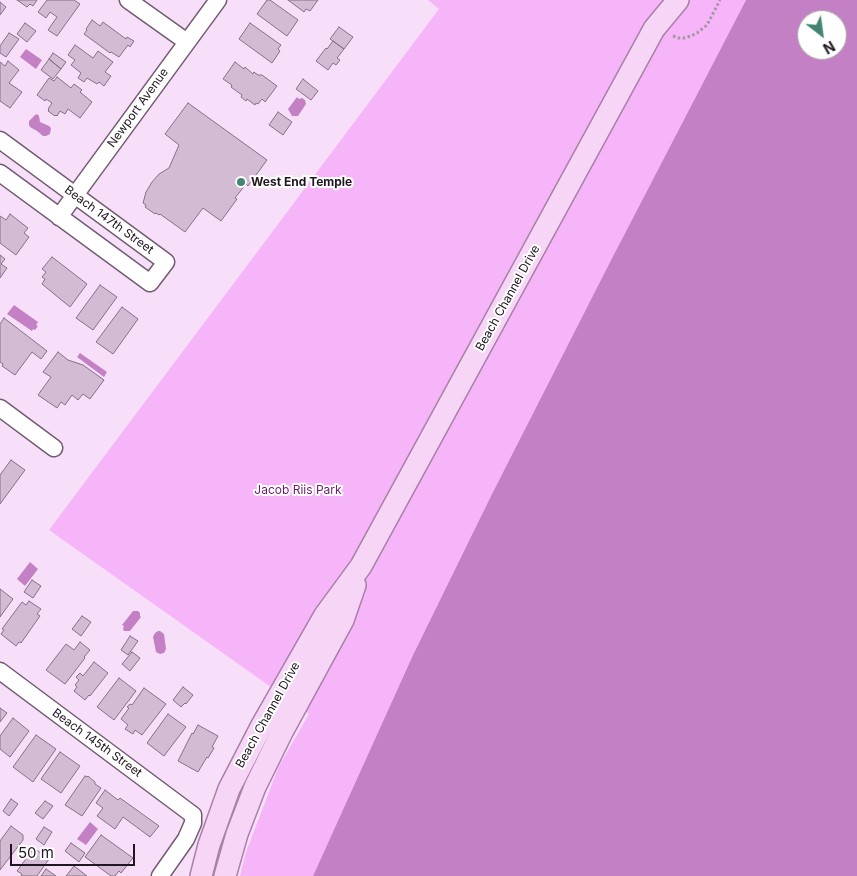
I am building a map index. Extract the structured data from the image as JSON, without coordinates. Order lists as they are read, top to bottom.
{
  "streets": {
    "main road": ["Beach Channel Drive"],
    "street": ["Newport Avenue", "Beach 147th Street", "Beach 145th Street"]
  },
  "crossings": [
    ["Newport Avenue", "Beach 147th Street"]
  ],
  "parks": ["Jacob Riis Park"],
  "places": ["West End Temple"],
  "scale_bar": "50 m",
  "north": "bottom right"
}
